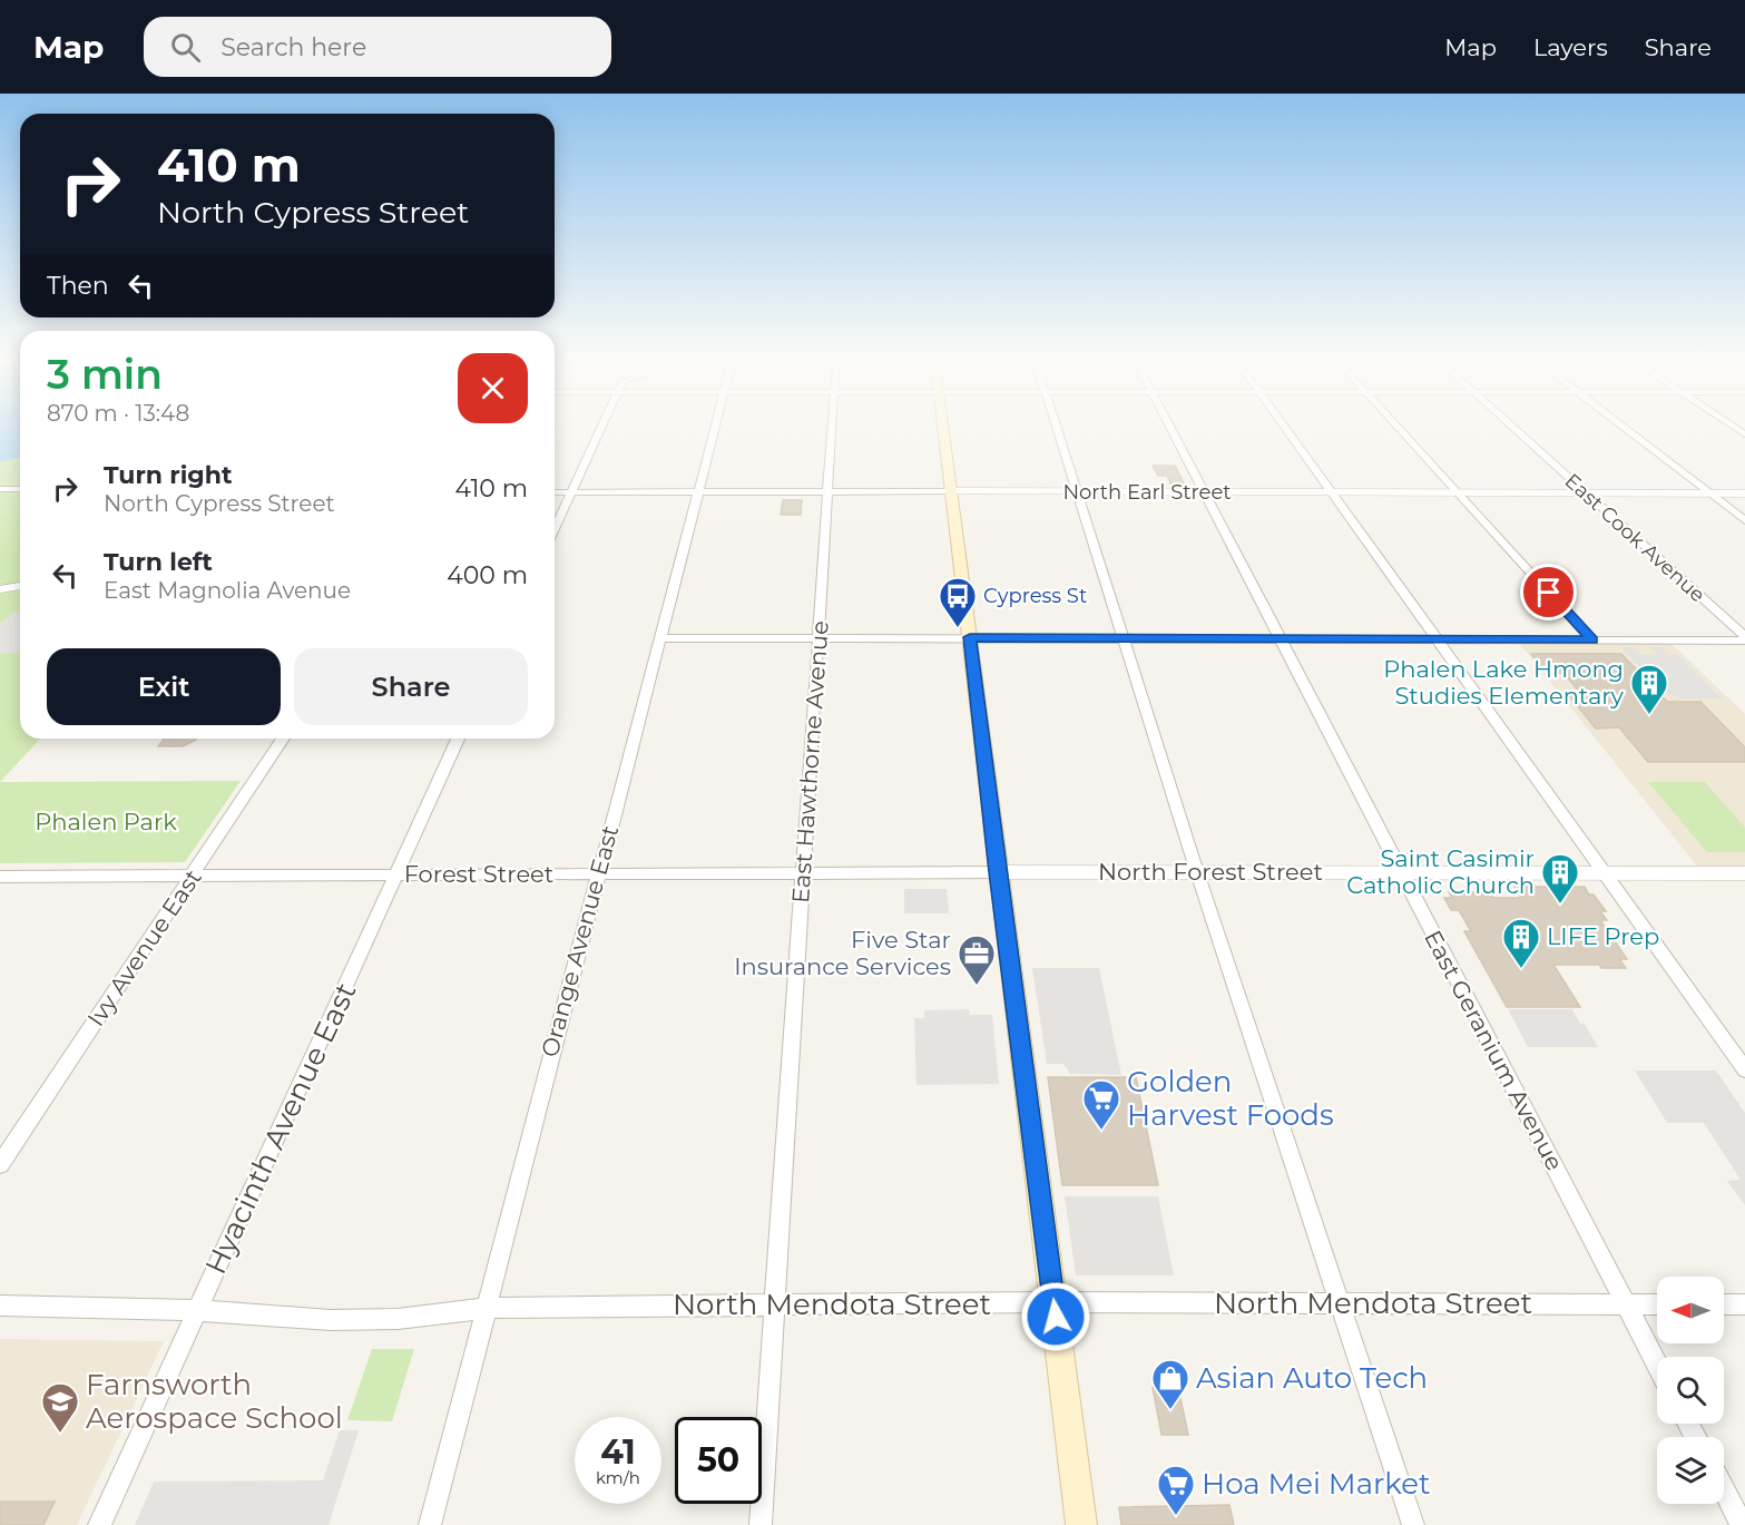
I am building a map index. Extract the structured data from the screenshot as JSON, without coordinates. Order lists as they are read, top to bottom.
{
  "streets": {
    "street": [
      "North Earl Street",
      "East Cook Avenue",
      "East Hawthorne Avenue",
      "North Forest Street",
      "Forest Street",
      "Orange Avenue East",
      "Ivy Avenue East",
      "East Geranium Avenue",
      "Hyacinth Avenue East",
      "North Mendota Street"
    ]
  },
  "crossings": [
    ["North Earl Street", "East Cook Avenue"],
    ["North Earl Street", "East Hawthorne Avenue"],
    ["North Earl Street", "Orange Avenue East"],
    ["North Earl Street", "East Geranium Avenue"],
    ["East Hawthorne Avenue", "Forest Street"],
    ["East Hawthorne Avenue", "North Mendota Street"],
    ["North Forest Street", "Forest Street"],
    ["North Forest Street", "East Geranium Avenue"],
    ["Forest Street", "Orange Avenue East"],
    ["Forest Street", "Ivy Avenue East"],
    ["Forest Street", "Hyacinth Avenue East"],
    ["Orange Avenue East", "North Mendota Street"],
    ["East Geranium Avenue", "North Mendota Street"],
    ["Hyacinth Avenue East", "North Mendota Street"]
  ],
  "parks": ["Phalen Park"],
  "places": {
    "bus stop": ["Cypress St"],
    "building": ["Phalen Lake Hmong Studies Elementary", "Saint Casimir Catholic Church", "LIFE Prep"],
    "office": ["Five Star Insurance Services"],
    "supermarket": ["Golden Harvest Foods", "Hoa Mei Market"],
    "shop": ["Asian Auto Tech"],
    "school or university": ["Farnsworth Aerospace School"]
  },
  "north": "left",
  "page": {
    "header": "Map",
    "search": "Search here",
    "nav": ["Map", "Layers", "Share"],
    "turn": ["410 m", "North Cypress Street"],
    "then": "Then",
    "heading": ["3 min", "870 m · 13:48"],
    "list": [
      {
        "name": "Turn right",
        "note": "North Cypress Street",
        "value": "410 m"
      },
      {
        "name": "Turn left",
        "note": "East Magnolia Avenue",
        "value": "400 m"
      }
    ],
    "buttons": ["Exit", "Share"],
    "speed": "41 km/h",
    "limit": "50"
  }
}
